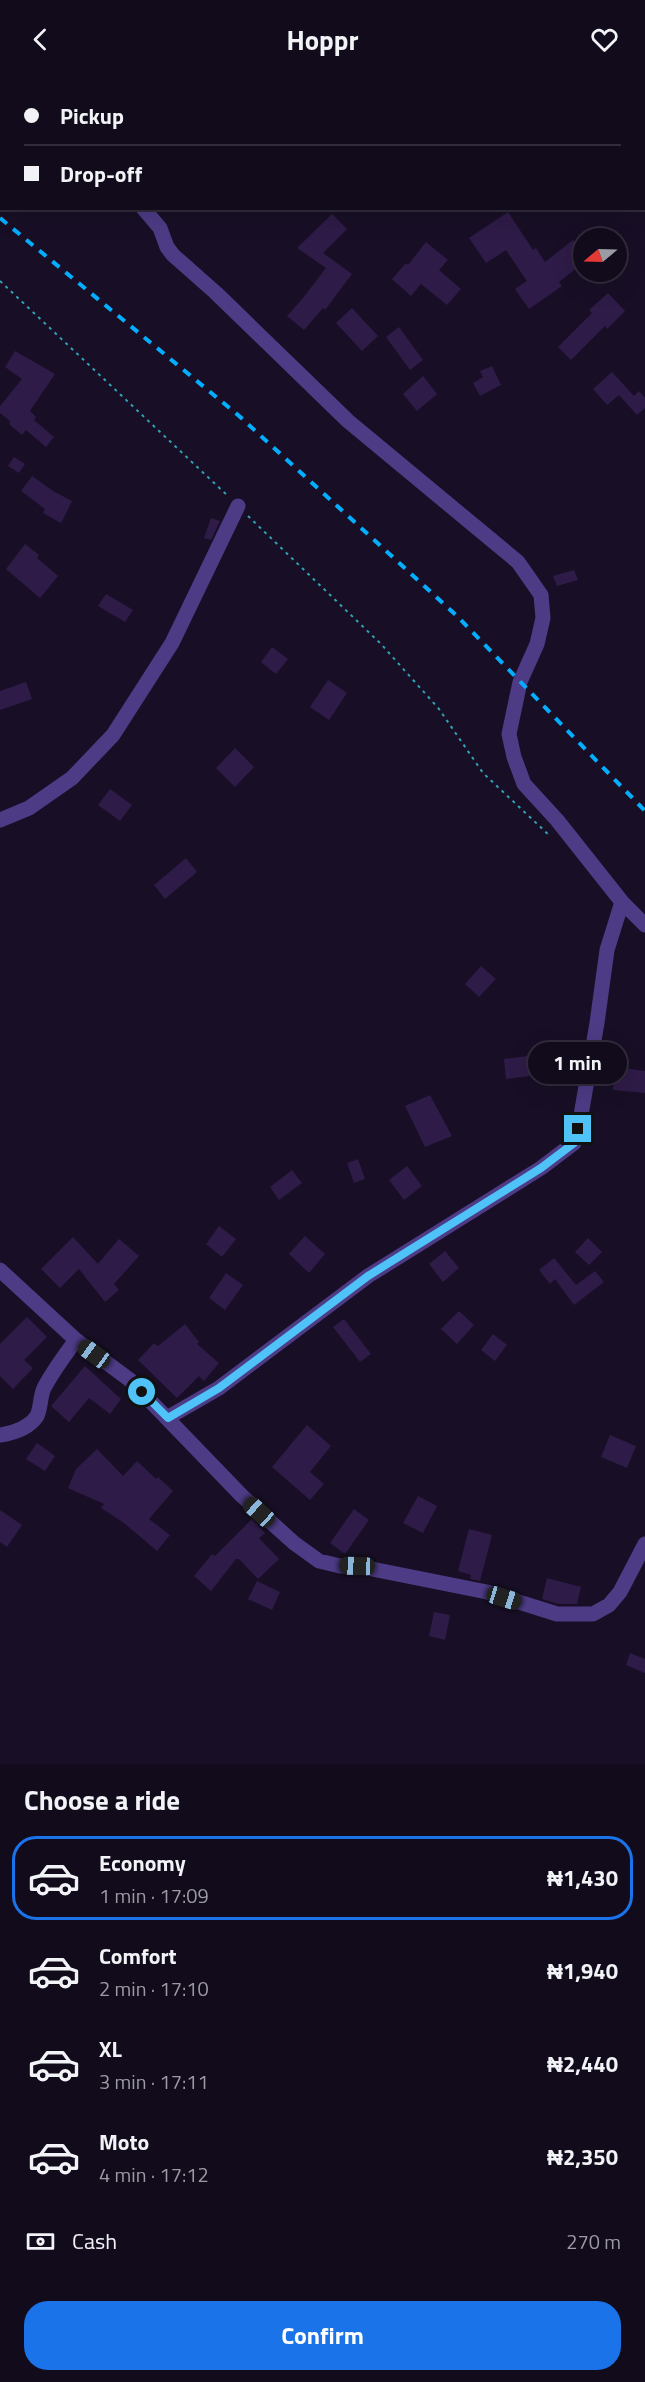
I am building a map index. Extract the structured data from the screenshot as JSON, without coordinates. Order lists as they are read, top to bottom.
{
  "north": "left",
  "page": {
    "header": "Hoppr",
    "banner": ["Pickup", "Drop-off"],
    "bubble": "1 min",
    "heading": "Choose a ride",
    "list": [
      {
        "name": "Economy",
        "note": "1 min · 17:09",
        "value": "₦1,430"
      },
      {
        "name": "Comfort",
        "note": "2 min · 17:10",
        "value": "₦1,940"
      },
      {
        "name": "XL",
        "note": "3 min · 17:11",
        "value": "₦2,440"
      },
      {
        "name": "Moto",
        "note": "4 min · 17:12",
        "value": "₦2,350"
      }
    ],
    "pay": ["Cash", "270 m"],
    "buttons": "Confirm"
  }
}
